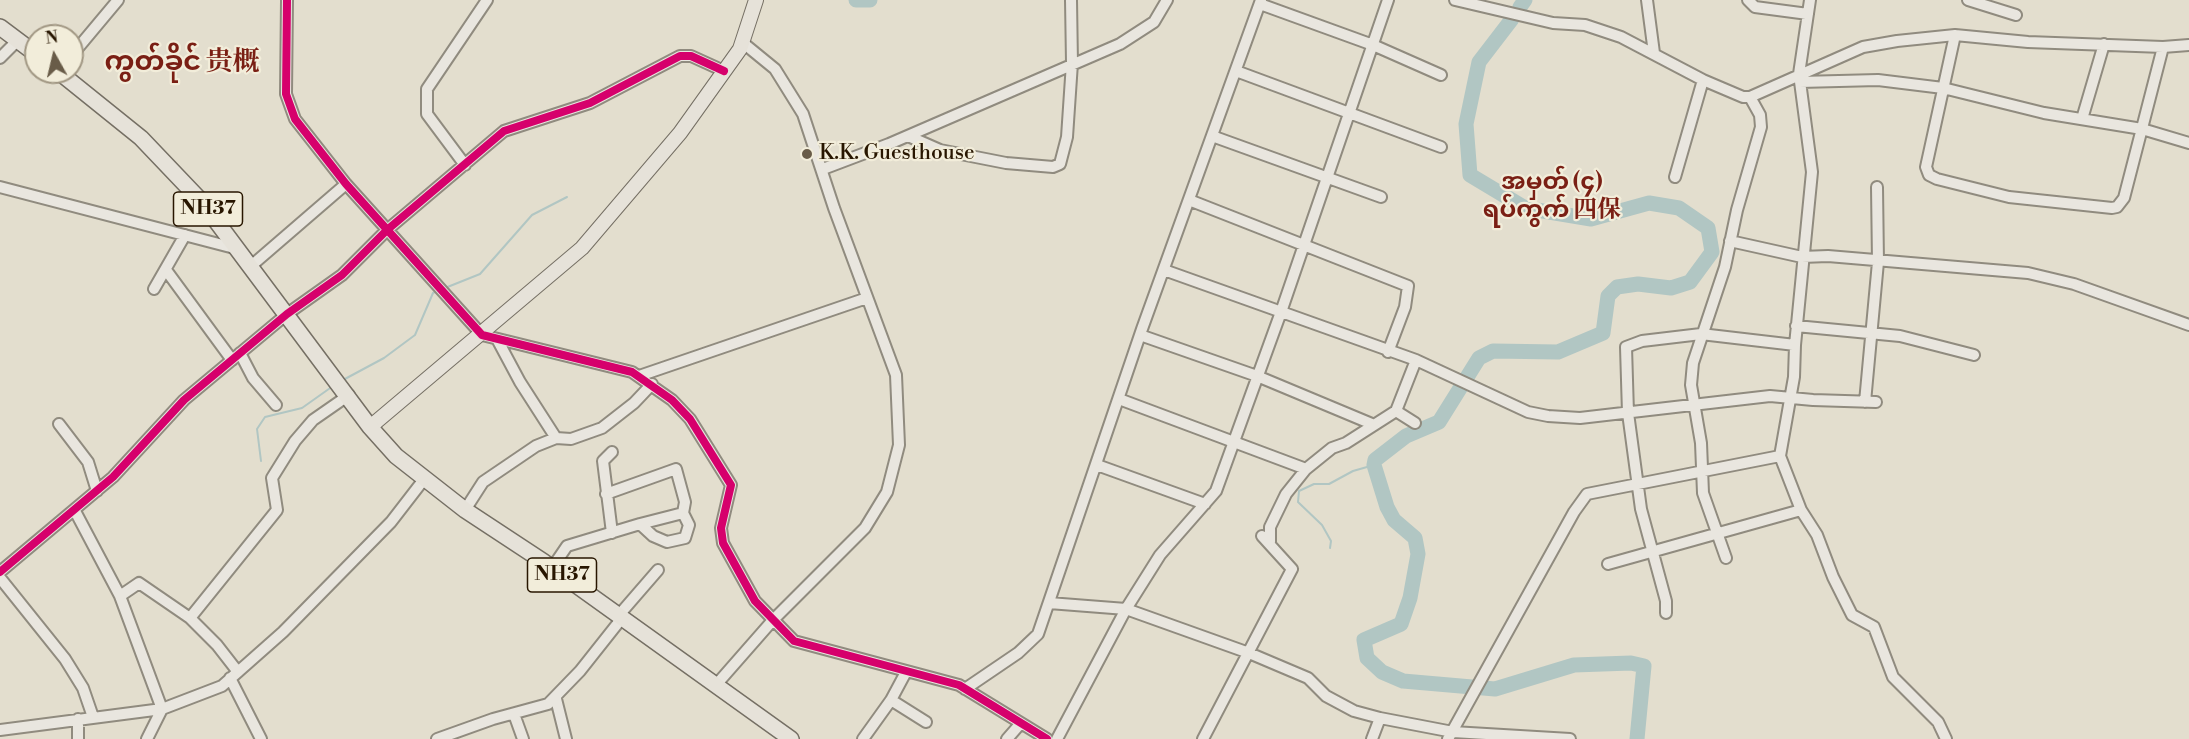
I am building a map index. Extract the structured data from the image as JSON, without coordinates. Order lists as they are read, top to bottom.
{
  "streets": {
    "highway": ["NH37"]
  },
  "districts": ["ကွတ်ခိုင် 贵概", "အမှတ် (၄) ရပ်ကွက် 四保"],
  "places": ["K.K. Guesthouse"],
  "north": "top"
}
